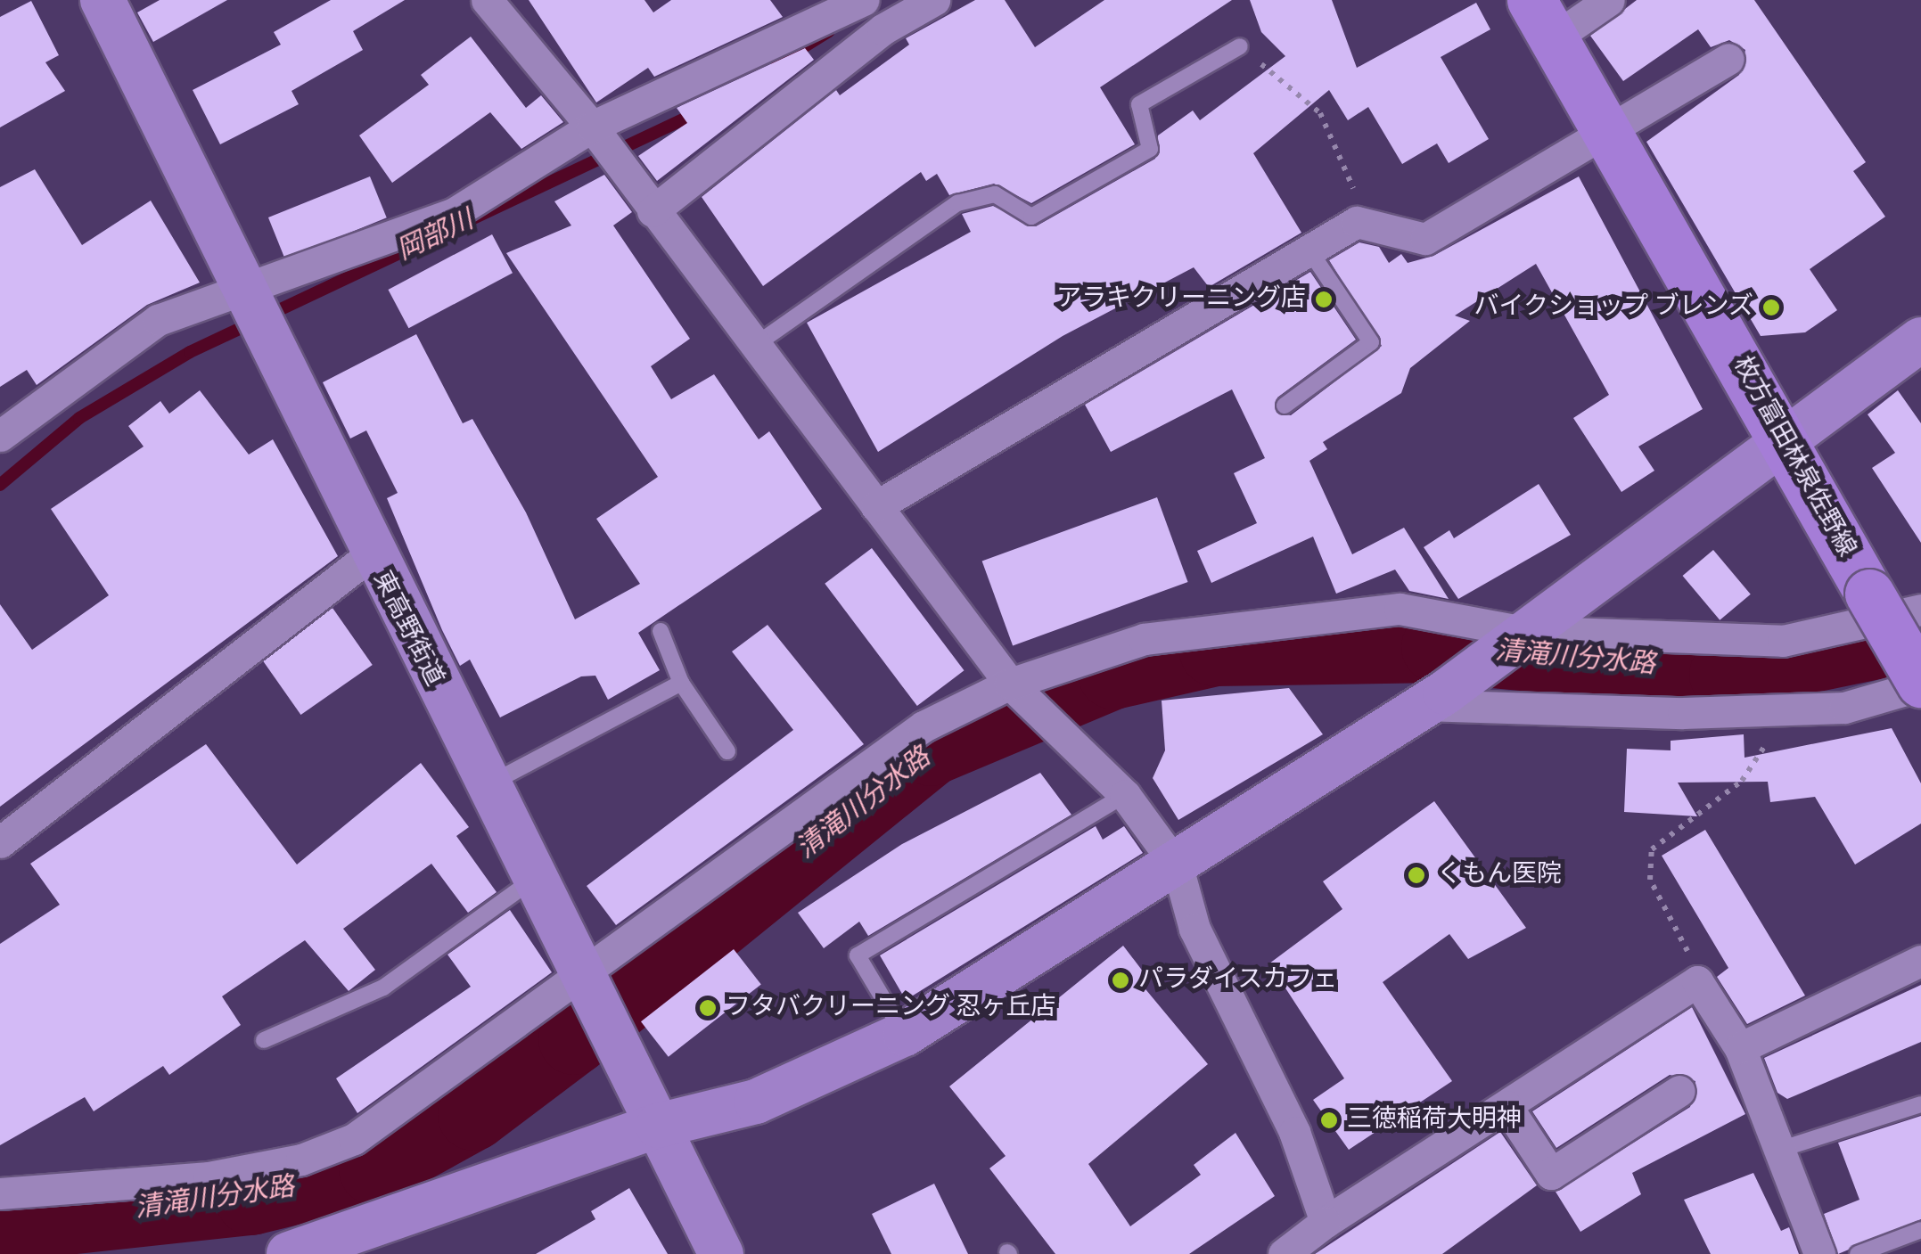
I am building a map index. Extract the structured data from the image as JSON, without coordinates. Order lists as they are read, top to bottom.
{
  "streets": {
    "main road": ["枚方富田林泉佐野線"],
    "street": ["東高野街道"]
  },
  "water": ["岡部川", "清滝川分水路"],
  "places": [
    "アラキクリーニング店",
    "バイクショップ ブレンズ",
    "くもん医院",
    "パラダイスカフェ",
    "フタバクリーニング 忍ヶ丘店",
    "三徳稲荷大明神"
  ]
}
